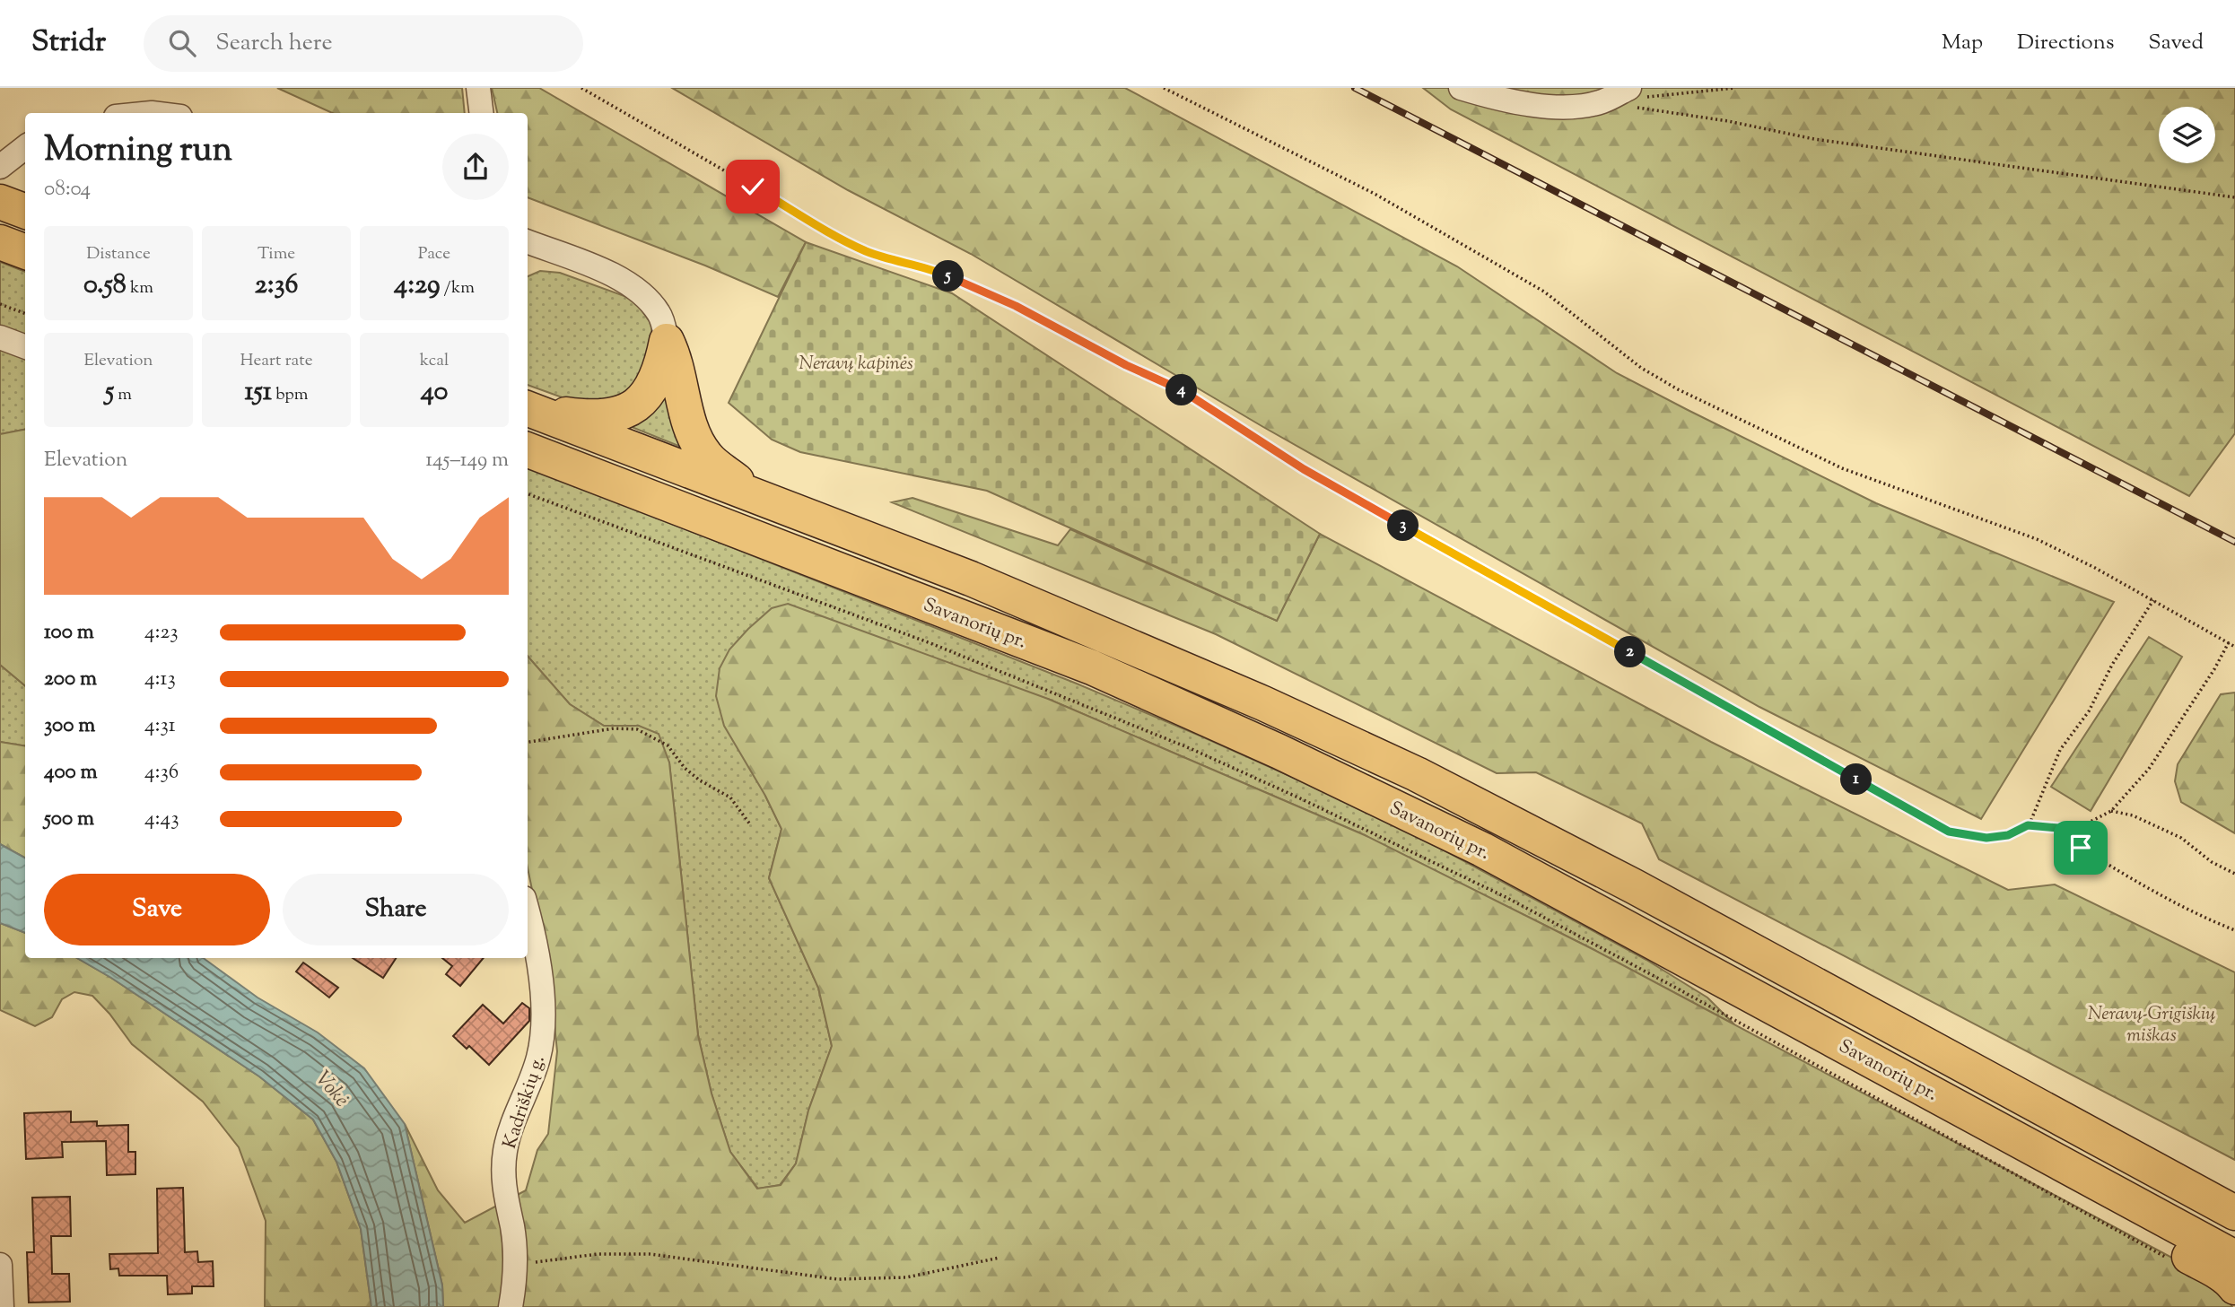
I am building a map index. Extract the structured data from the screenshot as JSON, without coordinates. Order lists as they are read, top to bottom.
{
  "streets": {
    "highway": ["Savanorių pr."],
    "street": ["Kadriškių g."]
  },
  "water": ["Vokė"],
  "parks": ["Neravų kapinės", "Neravų-Grigiškių miškas"],
  "page": {
    "header": "Stridr",
    "search": "Search here",
    "nav": ["Map", "Directions", "Saved"],
    "heading": ["Morning run", "08:04"],
    "stats": [
      ["Distance", "0.58 km"],
      ["Time", "2:36"],
      ["Pace", "4:29 /km"],
      ["Elevation", "5 m"],
      ["Heart rate", "151 bpm"],
      ["kcal", "40"]
    ],
    "pins": [
      "5",
      "4",
      "3",
      "2",
      "1"
    ],
    "chart": ["Elevation", "145–149 m"],
    "list": [
      {
        "name": "100 m",
        "note": "4:23"
      },
      {
        "name": "200 m",
        "note": "4:13"
      },
      {
        "name": "300 m",
        "note": "4:31"
      },
      {
        "name": "400 m",
        "note": "4:36"
      },
      {
        "name": "500 m",
        "note": "4:43"
      }
    ],
    "buttons": ["Save", "Share"]
  }
}
